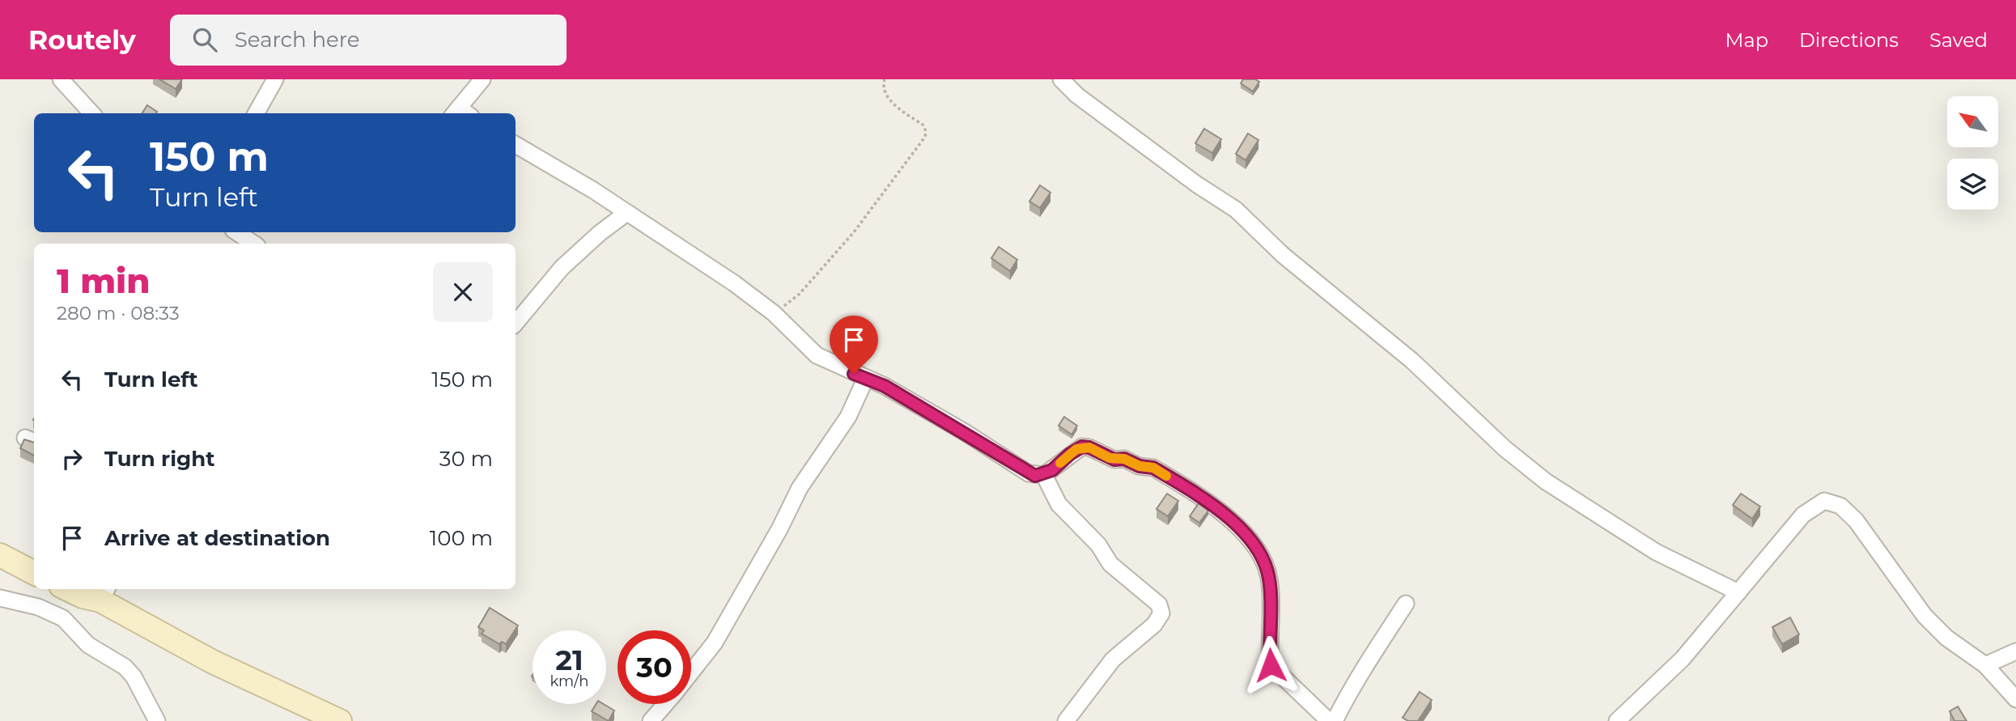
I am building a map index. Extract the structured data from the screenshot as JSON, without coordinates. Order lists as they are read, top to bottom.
{
  "north": "top left",
  "page": {
    "header": "Routely",
    "search": "Search here",
    "nav": ["Map", "Directions", "Saved"],
    "turn": ["150 m", "Turn left"],
    "heading": ["1 min", "280 m · 08:33"],
    "list": [
      {
        "name": "Turn left",
        "value": "150 m"
      },
      {
        "name": "Turn right",
        "value": "30 m"
      },
      {
        "name": "Arrive at destination",
        "value": "100 m"
      }
    ],
    "speed": "21 km/h",
    "limit": "30"
  }
}
